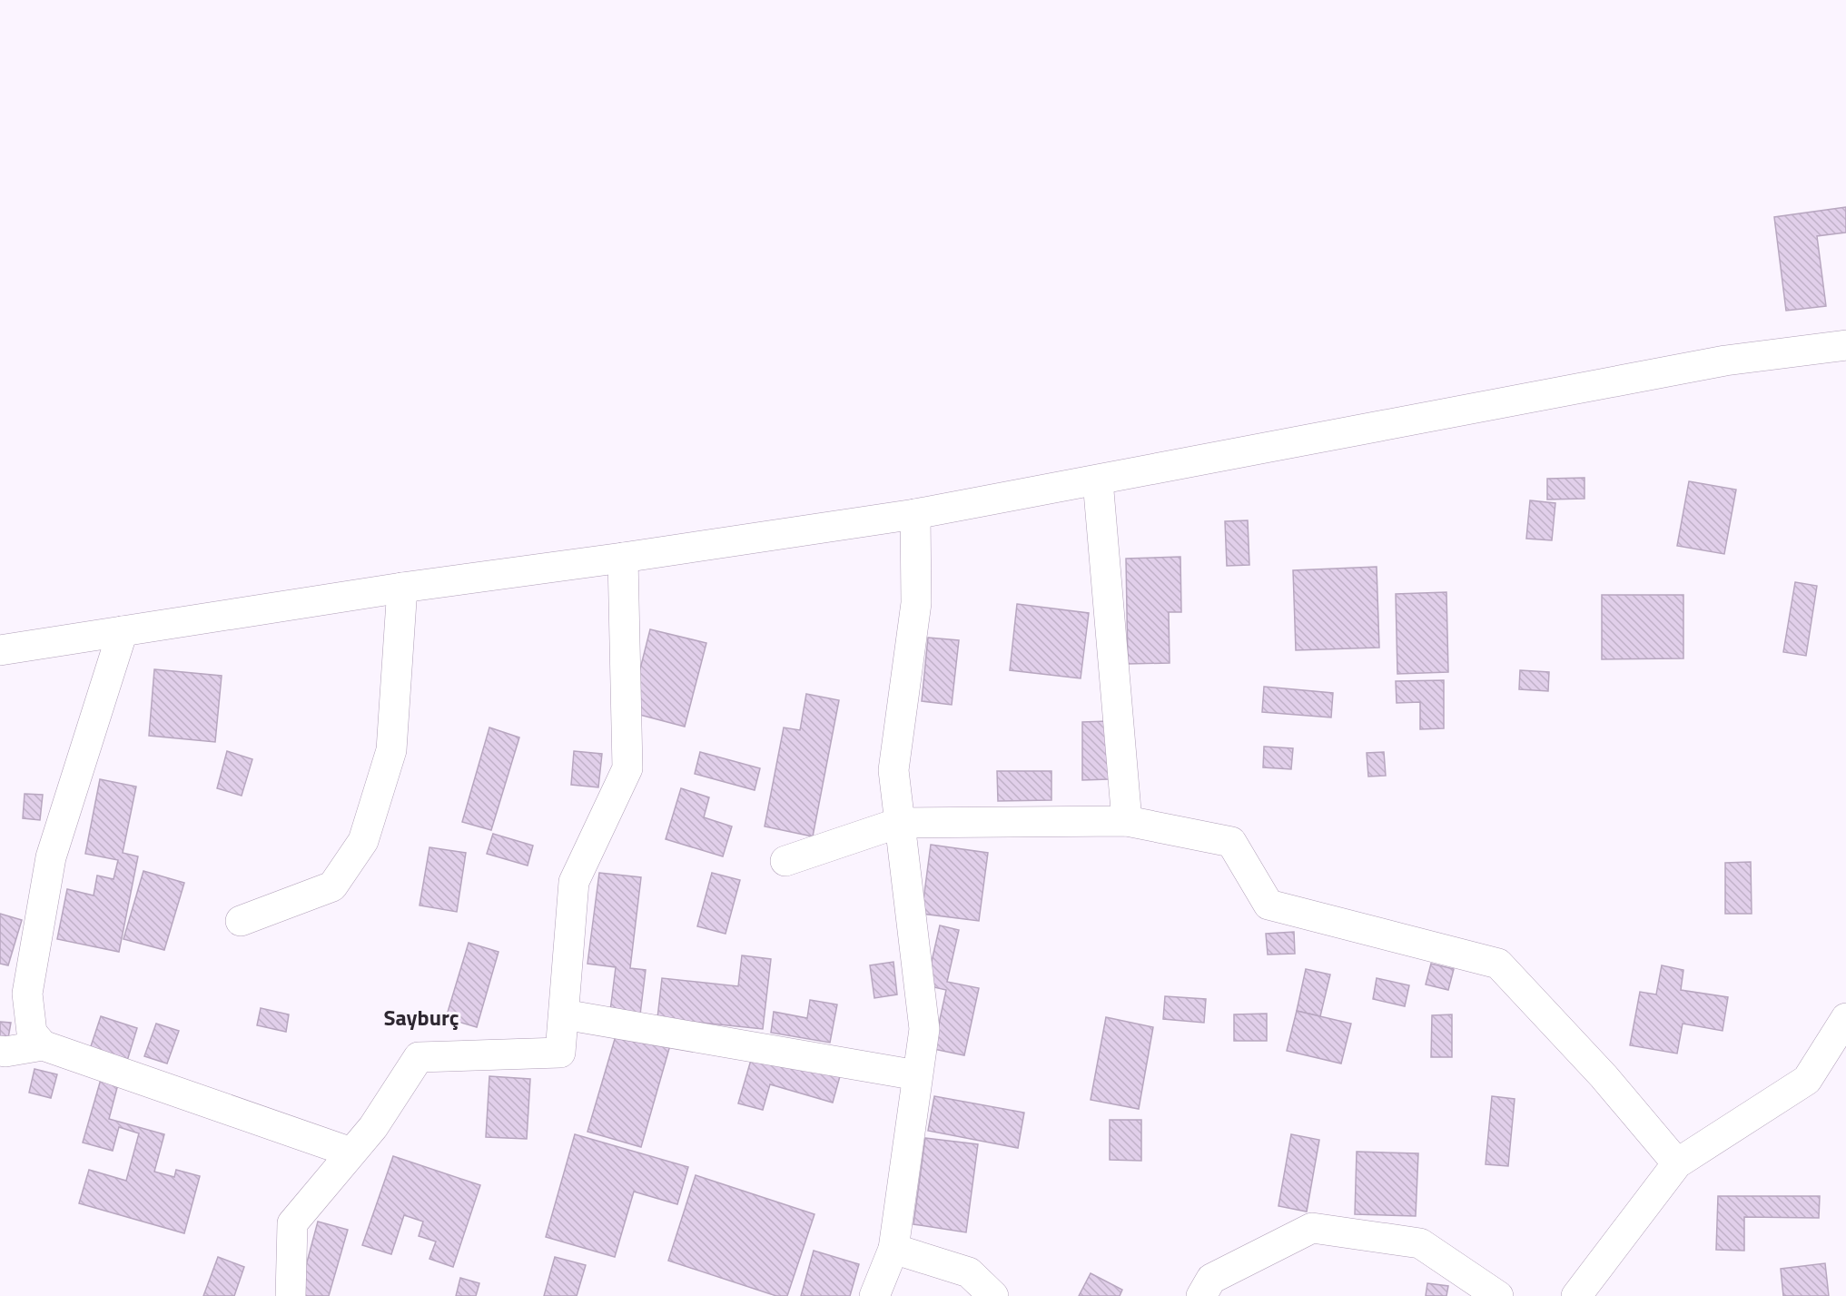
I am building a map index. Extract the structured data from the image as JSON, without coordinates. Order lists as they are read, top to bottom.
{
  "districts": ["Sayburç"]
}
